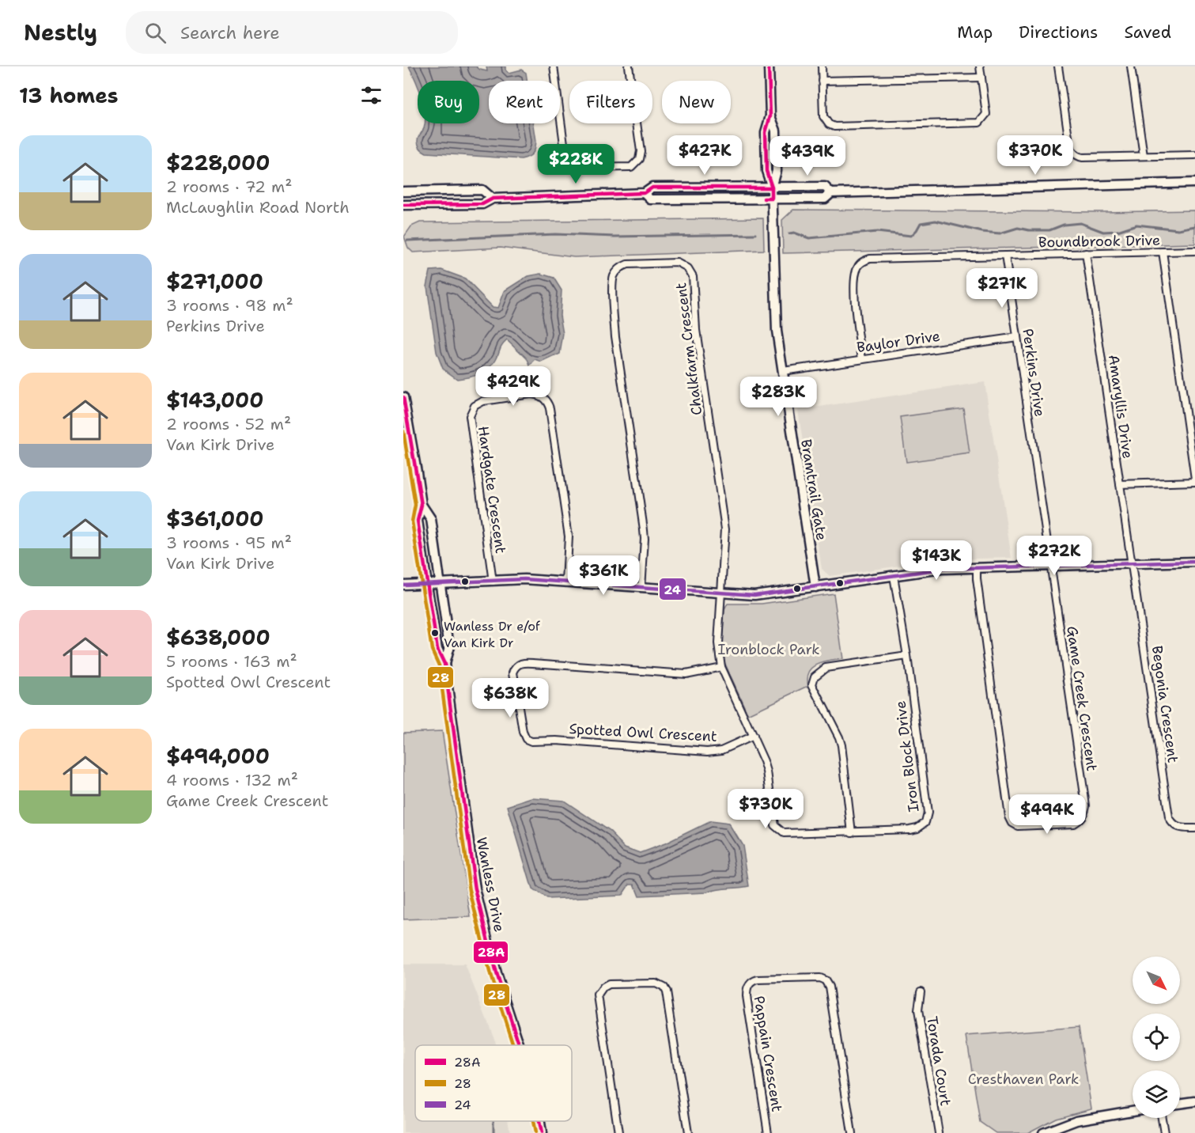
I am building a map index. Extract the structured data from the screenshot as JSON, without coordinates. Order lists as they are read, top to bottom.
{
  "streets": {
    "main road": ["Bramtrail Gate", "Wanless Drive"],
    "street": [
      "Boundbrook Drive",
      "Baylor Drive",
      "Chalkfarm Crescent",
      "Perkins Drive",
      "Amaryllis Drive",
      "Hardgate Crescent",
      "Game Creek Crescent",
      "Begonia Crescent",
      "Spotted Owl Crescent",
      "Iron Block Drive",
      "Pappain Crescent",
      "Torada Court"
    ]
  },
  "crossings": [
    ["Boundbrook Drive", "Perkins Drive"],
    ["Boundbrook Drive", "Amaryllis Drive"],
    ["Baylor Drive", "Perkins Drive"],
    ["Baylor Drive", "Bramtrail Gate"],
    ["Chalkfarm Crescent", "Iron Block Drive"],
    ["Perkins Drive", "Game Creek Crescent"],
    ["Amaryllis Drive", "Begonia Crescent"],
    ["Spotted Owl Crescent", "Iron Block Drive"]
  ],
  "parks": ["Ironblock Park", "Cresthaven Park"],
  "places": ["Wanless Dr e/of Van Kirk Dr"],
  "lines": ["transit line 28A", "transit line 28", "transit line 24"],
  "legend": ["28A", "28", "24"],
  "north": "bottom right",
  "page": {
    "header": "Nestly",
    "search": "Search here",
    "nav": ["Map", "Directions", "Saved"],
    "heading": "13 homes",
    "chip": [
      "Buy",
      "Rent",
      "Filters",
      "New"
    ],
    "list": [
      {
        "name": "$228,000",
        "note": "2 rooms · 72 m² · McLaughlin Road North"
      },
      {
        "name": "$271,000",
        "note": "3 rooms · 98 m² · Perkins Drive"
      },
      {
        "name": "$143,000",
        "note": "2 rooms · 52 m² · Van Kirk Drive"
      },
      {
        "name": "$361,000",
        "note": "3 rooms · 95 m² · Van Kirk Drive"
      },
      {
        "name": "$638,000",
        "note": "5 rooms · 163 m² · Spotted Owl Crescent"
      },
      {
        "name": "$494,000",
        "note": "4 rooms · 132 m² · Game Creek Crescent"
      }
    ],
    "price": [
      "$427K",
      "$370K",
      "$439K",
      "$228K",
      "$271K",
      "$429K",
      "$283K",
      "$272K",
      "$143K",
      "$361K",
      "$638K",
      "$730K",
      "$494K"
    ]
  }
}
